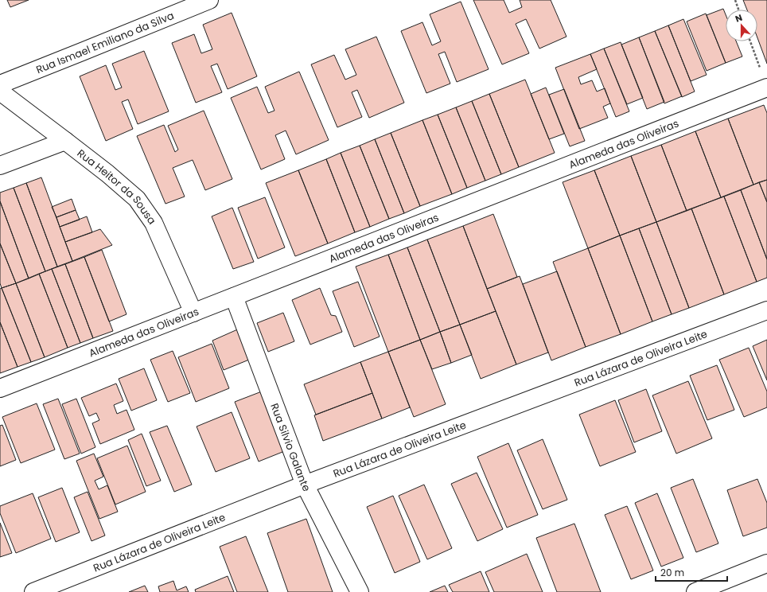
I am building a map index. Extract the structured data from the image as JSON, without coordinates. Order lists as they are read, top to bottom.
{
  "streets": {
    "street": [
      "Rua Ismael Emiliano da Silva",
      "Alameda das Oliveiras",
      "Rua Heitor da Sousa",
      "Rua Lázara de Oliveira Leite",
      "Rua Silvio Galante"
    ]
  },
  "crossings": [
    ["Alameda das Oliveiras", "Rua Heitor da Sousa"],
    ["Alameda das Oliveiras", "Rua Silvio Galante"],
    ["Rua Lázara de Oliveira Leite", "Rua Silvio Galante"]
  ],
  "scale_bar": "20 m",
  "north": "top"
}
